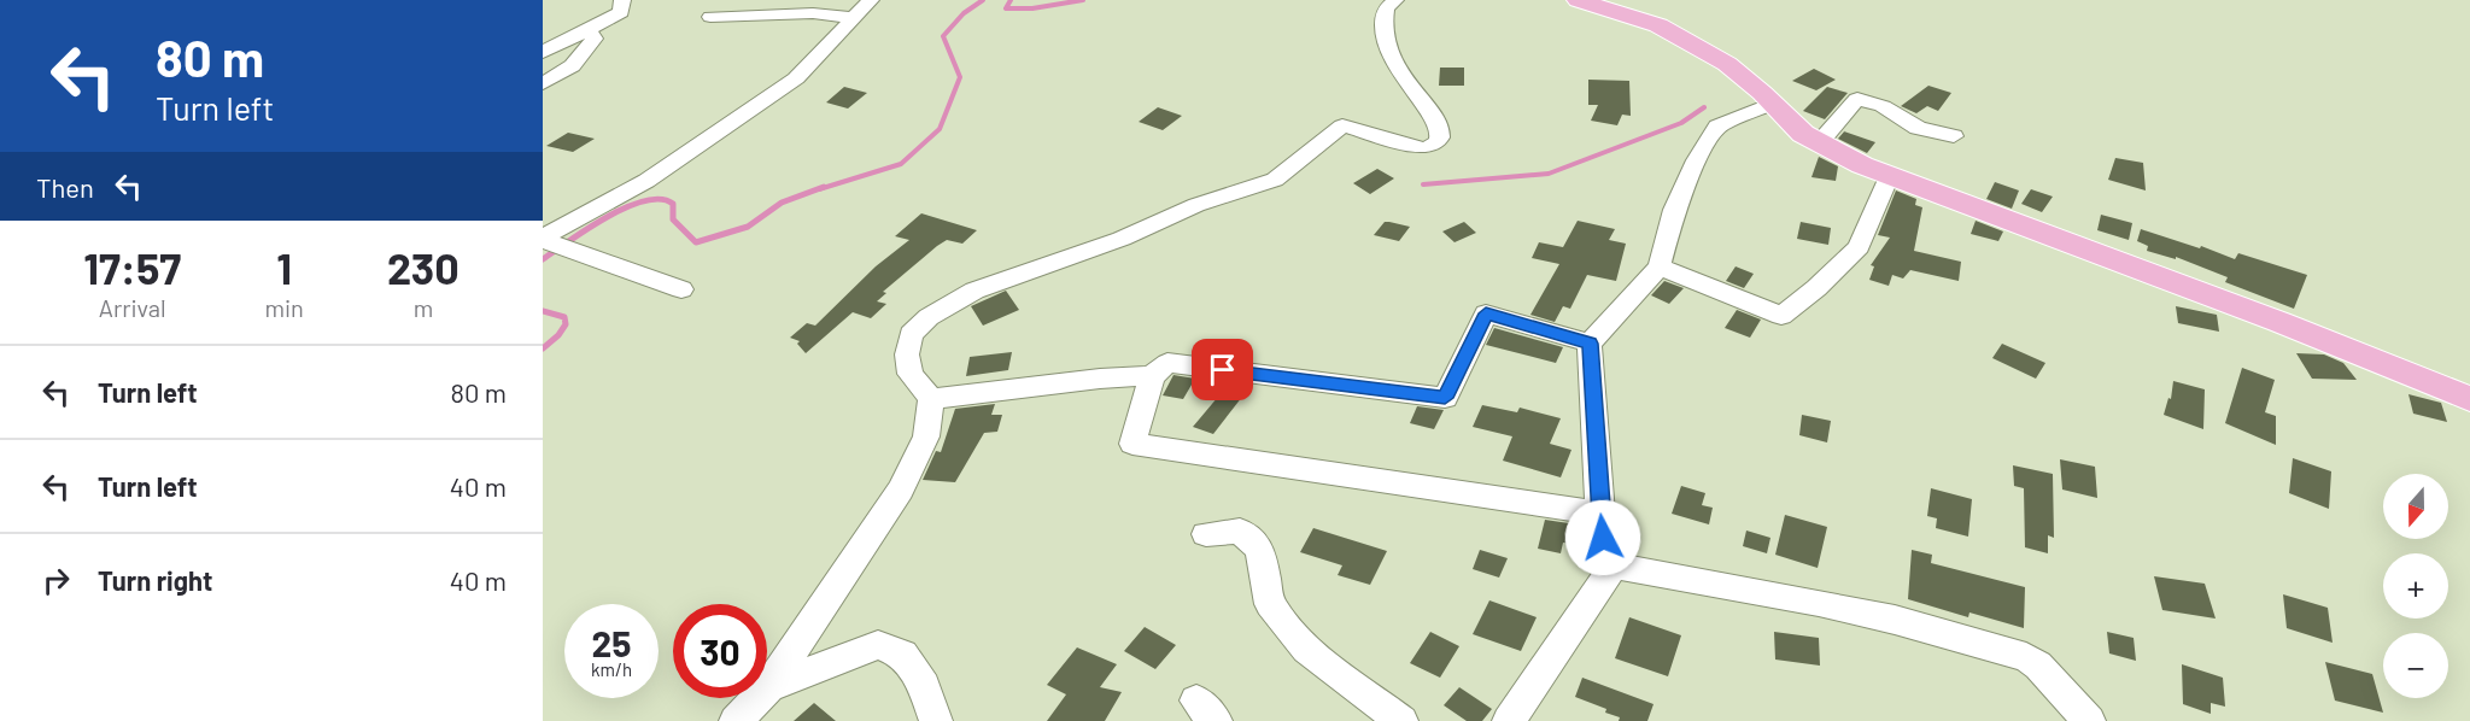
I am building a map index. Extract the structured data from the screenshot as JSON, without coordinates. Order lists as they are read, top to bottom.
{
  "north": "bottom",
  "page": {
    "turn": ["80 m", "Turn left"],
    "then": "Then",
    "eta": [
      "17:57",
      "Arrival",
      "1",
      "min",
      "230",
      "m"
    ],
    "list": [
      {
        "name": "Turn left",
        "value": "80 m"
      },
      {
        "name": "Turn left",
        "value": "40 m"
      },
      {
        "name": "Turn right",
        "value": "40 m"
      }
    ],
    "map_buttons": ["+", "−"],
    "speed": "25 km/h",
    "limit": "30"
  }
}
